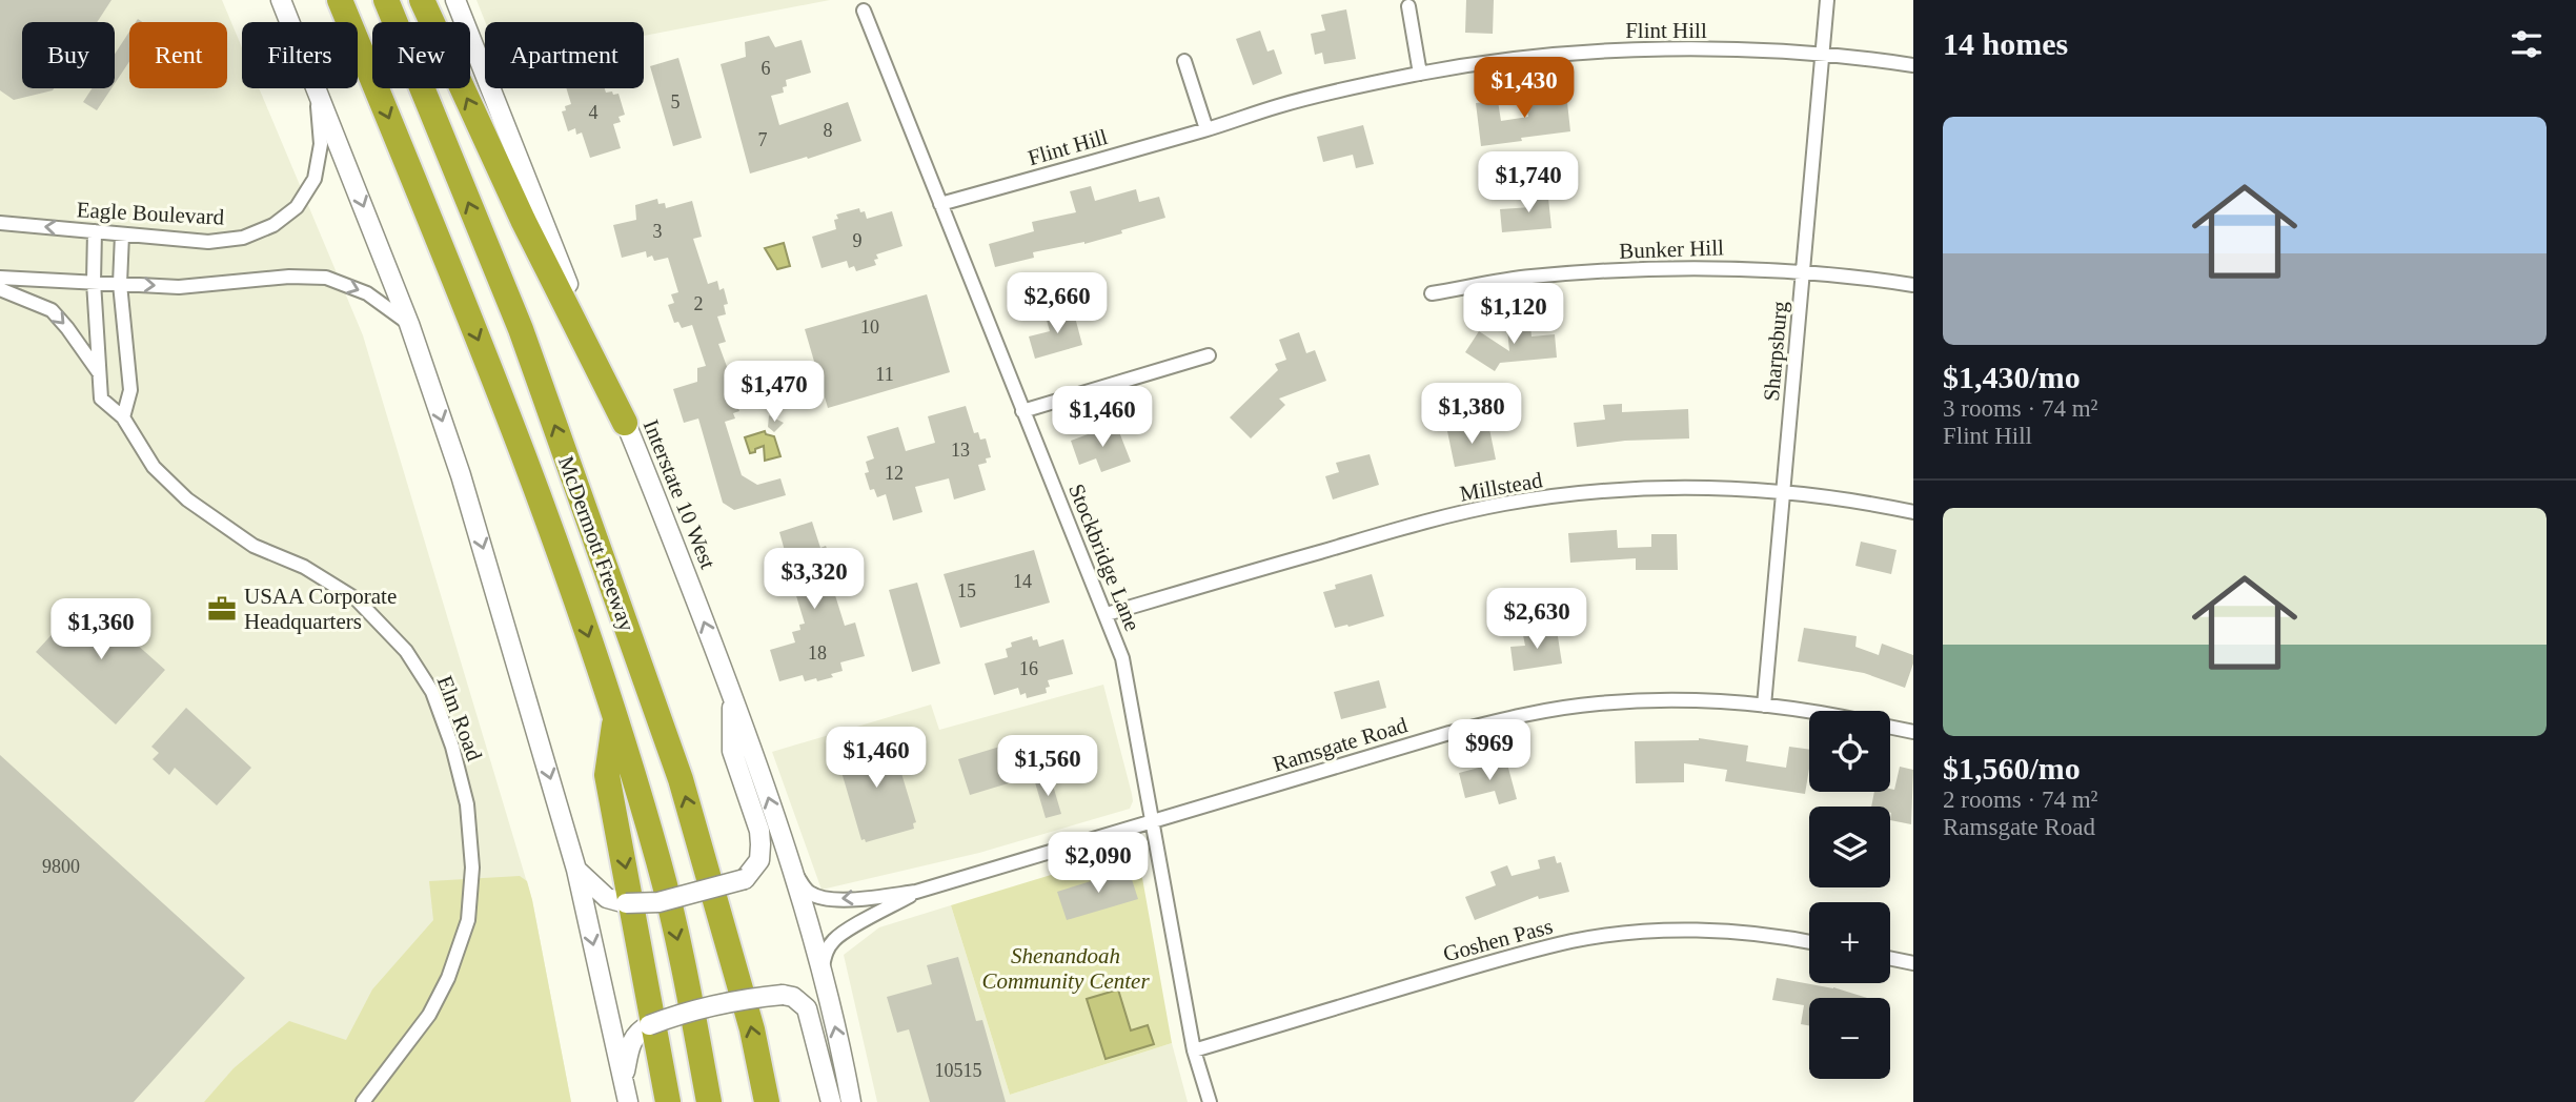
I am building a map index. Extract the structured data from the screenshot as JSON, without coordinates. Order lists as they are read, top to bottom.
{
  "streets": {
    "highway": ["McDermott Freeway"],
    "main road": ["Interstate 10 West"],
    "street": [
      "Flint Hill",
      "Eagle Boulevard",
      "Bunker Hill",
      "Sharpsburg",
      "Millstead",
      "Stockbridge Lane",
      "Elm Road",
      "Ramsgate Road",
      "Goshen Pass"
    ]
  },
  "crossings": [
    ["Flint Hill", "Sharpsburg"],
    ["Flint Hill", "Stockbridge Lane"],
    ["Bunker Hill", "Sharpsburg"],
    ["Sharpsburg", "Millstead"],
    ["Sharpsburg", "Ramsgate Road"],
    ["Millstead", "Stockbridge Lane"],
    ["Interstate 10 West", "Ramsgate Road"],
    ["Stockbridge Lane", "Ramsgate Road"],
    ["Stockbridge Lane", "Goshen Pass"]
  ],
  "one_way": ["Interstate 10 West"],
  "parks": ["Shenandoah Community Center"],
  "places": {
    "office": ["USAA Corporate Headquarters"]
  },
  "house_numbers": [
    "6",
    "5",
    "4",
    "8",
    "7",
    "3",
    "9",
    "2",
    "10",
    "11",
    "13",
    "12",
    "14",
    "15",
    "18",
    "16",
    "9800",
    "10515"
  ],
  "page": {
    "heading": "14 homes",
    "chip": [
      "Buy",
      "Rent",
      "Filters",
      "New",
      "Apartment"
    ],
    "price": [
      "$1,430",
      "$1,740",
      "$2,660",
      "$1,120",
      "$1,470",
      "$1,380",
      "$1,460",
      "$3,320",
      "$2,630",
      "$1,360",
      "$969",
      "$1,460",
      "$1,560",
      "$2,090"
    ],
    "list": [
      {
        "name": "$1,430/mo",
        "note": "3 rooms · 74 m² · Flint Hill"
      },
      {
        "name": "$1,560/mo",
        "note": "2 rooms · 74 m² · Ramsgate Road"
      }
    ],
    "map_buttons": ["+", "−"]
  }
}
